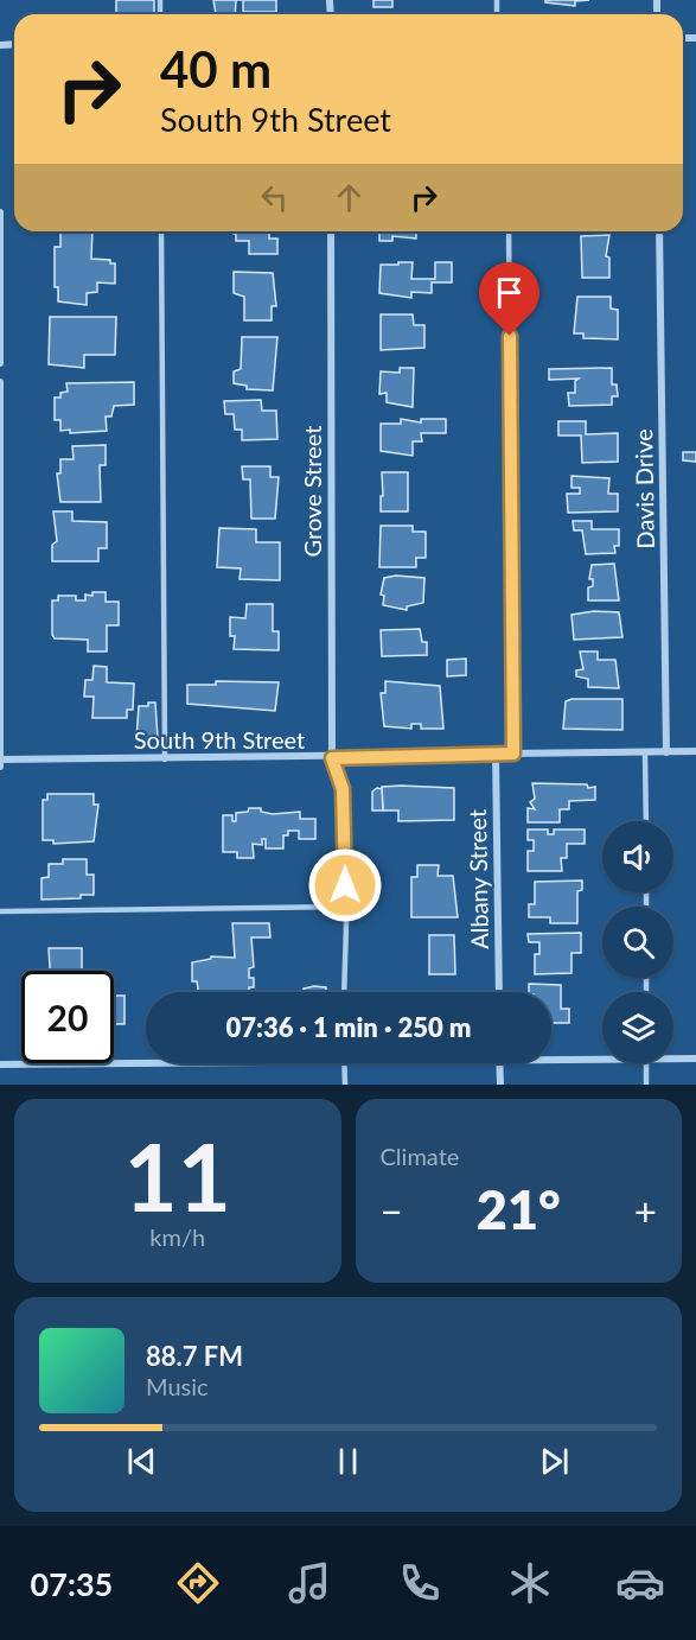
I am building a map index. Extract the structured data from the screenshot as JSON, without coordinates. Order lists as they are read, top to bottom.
{
  "streets": {
    "street": [
      "Davis Drive",
      "Grove Street",
      "South 9th Street",
      "Albany Street"
    ]
  },
  "crossings": [
    ["Davis Drive", "South 9th Street"],
    ["Grove Street", "South 9th Street"],
    ["South 9th Street", "Albany Street"]
  ],
  "page": {
    "turn": ["40 m", "South 9th Street"],
    "limit": "20",
    "trip": "07:36 · 1 min · 250 m",
    "tile": [
      ["11", "km/h"],
      "Climate"
    ],
    "heat": ["−", "21°", "+"],
    "song": ["88.7 FM", "Music"],
    "tabs": "07:35"
  }
}
